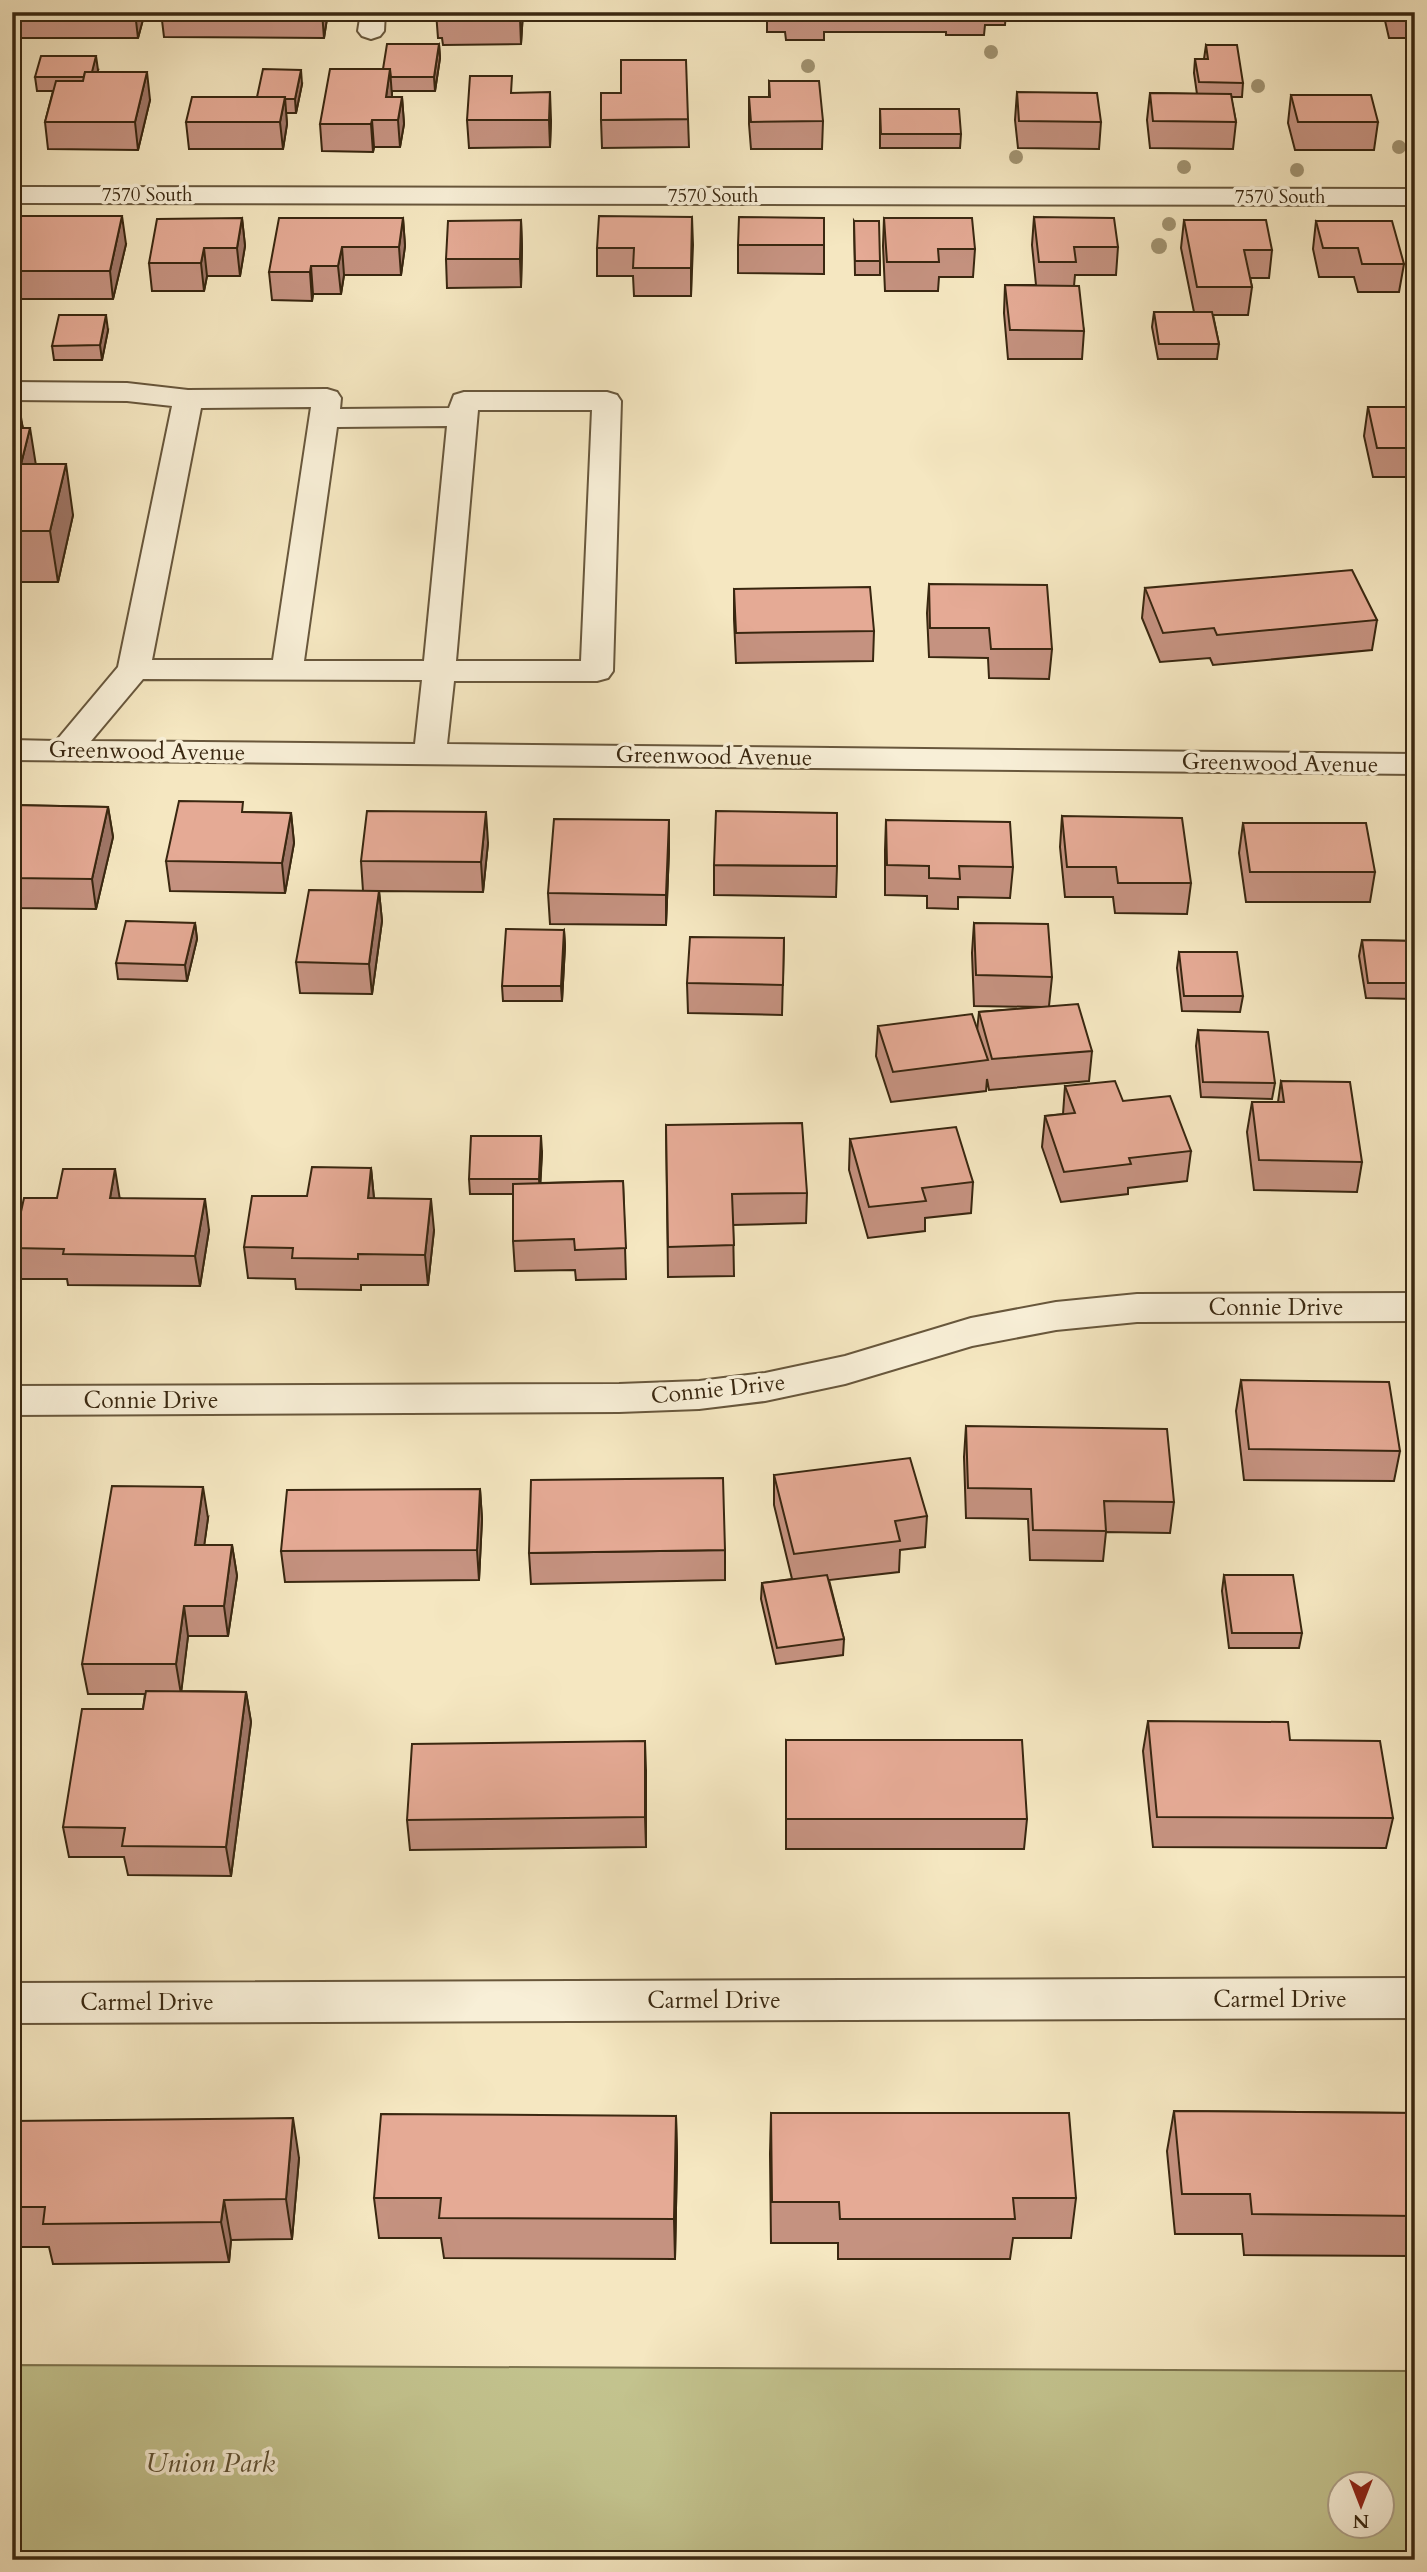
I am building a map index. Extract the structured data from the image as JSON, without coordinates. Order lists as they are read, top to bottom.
{
  "streets": {
    "street": [
      "7570 South",
      "Greenwood Avenue",
      "Connie Drive",
      "Carmel Drive"
    ]
  },
  "parks": ["Union Park"],
  "north": "bottom"
}
